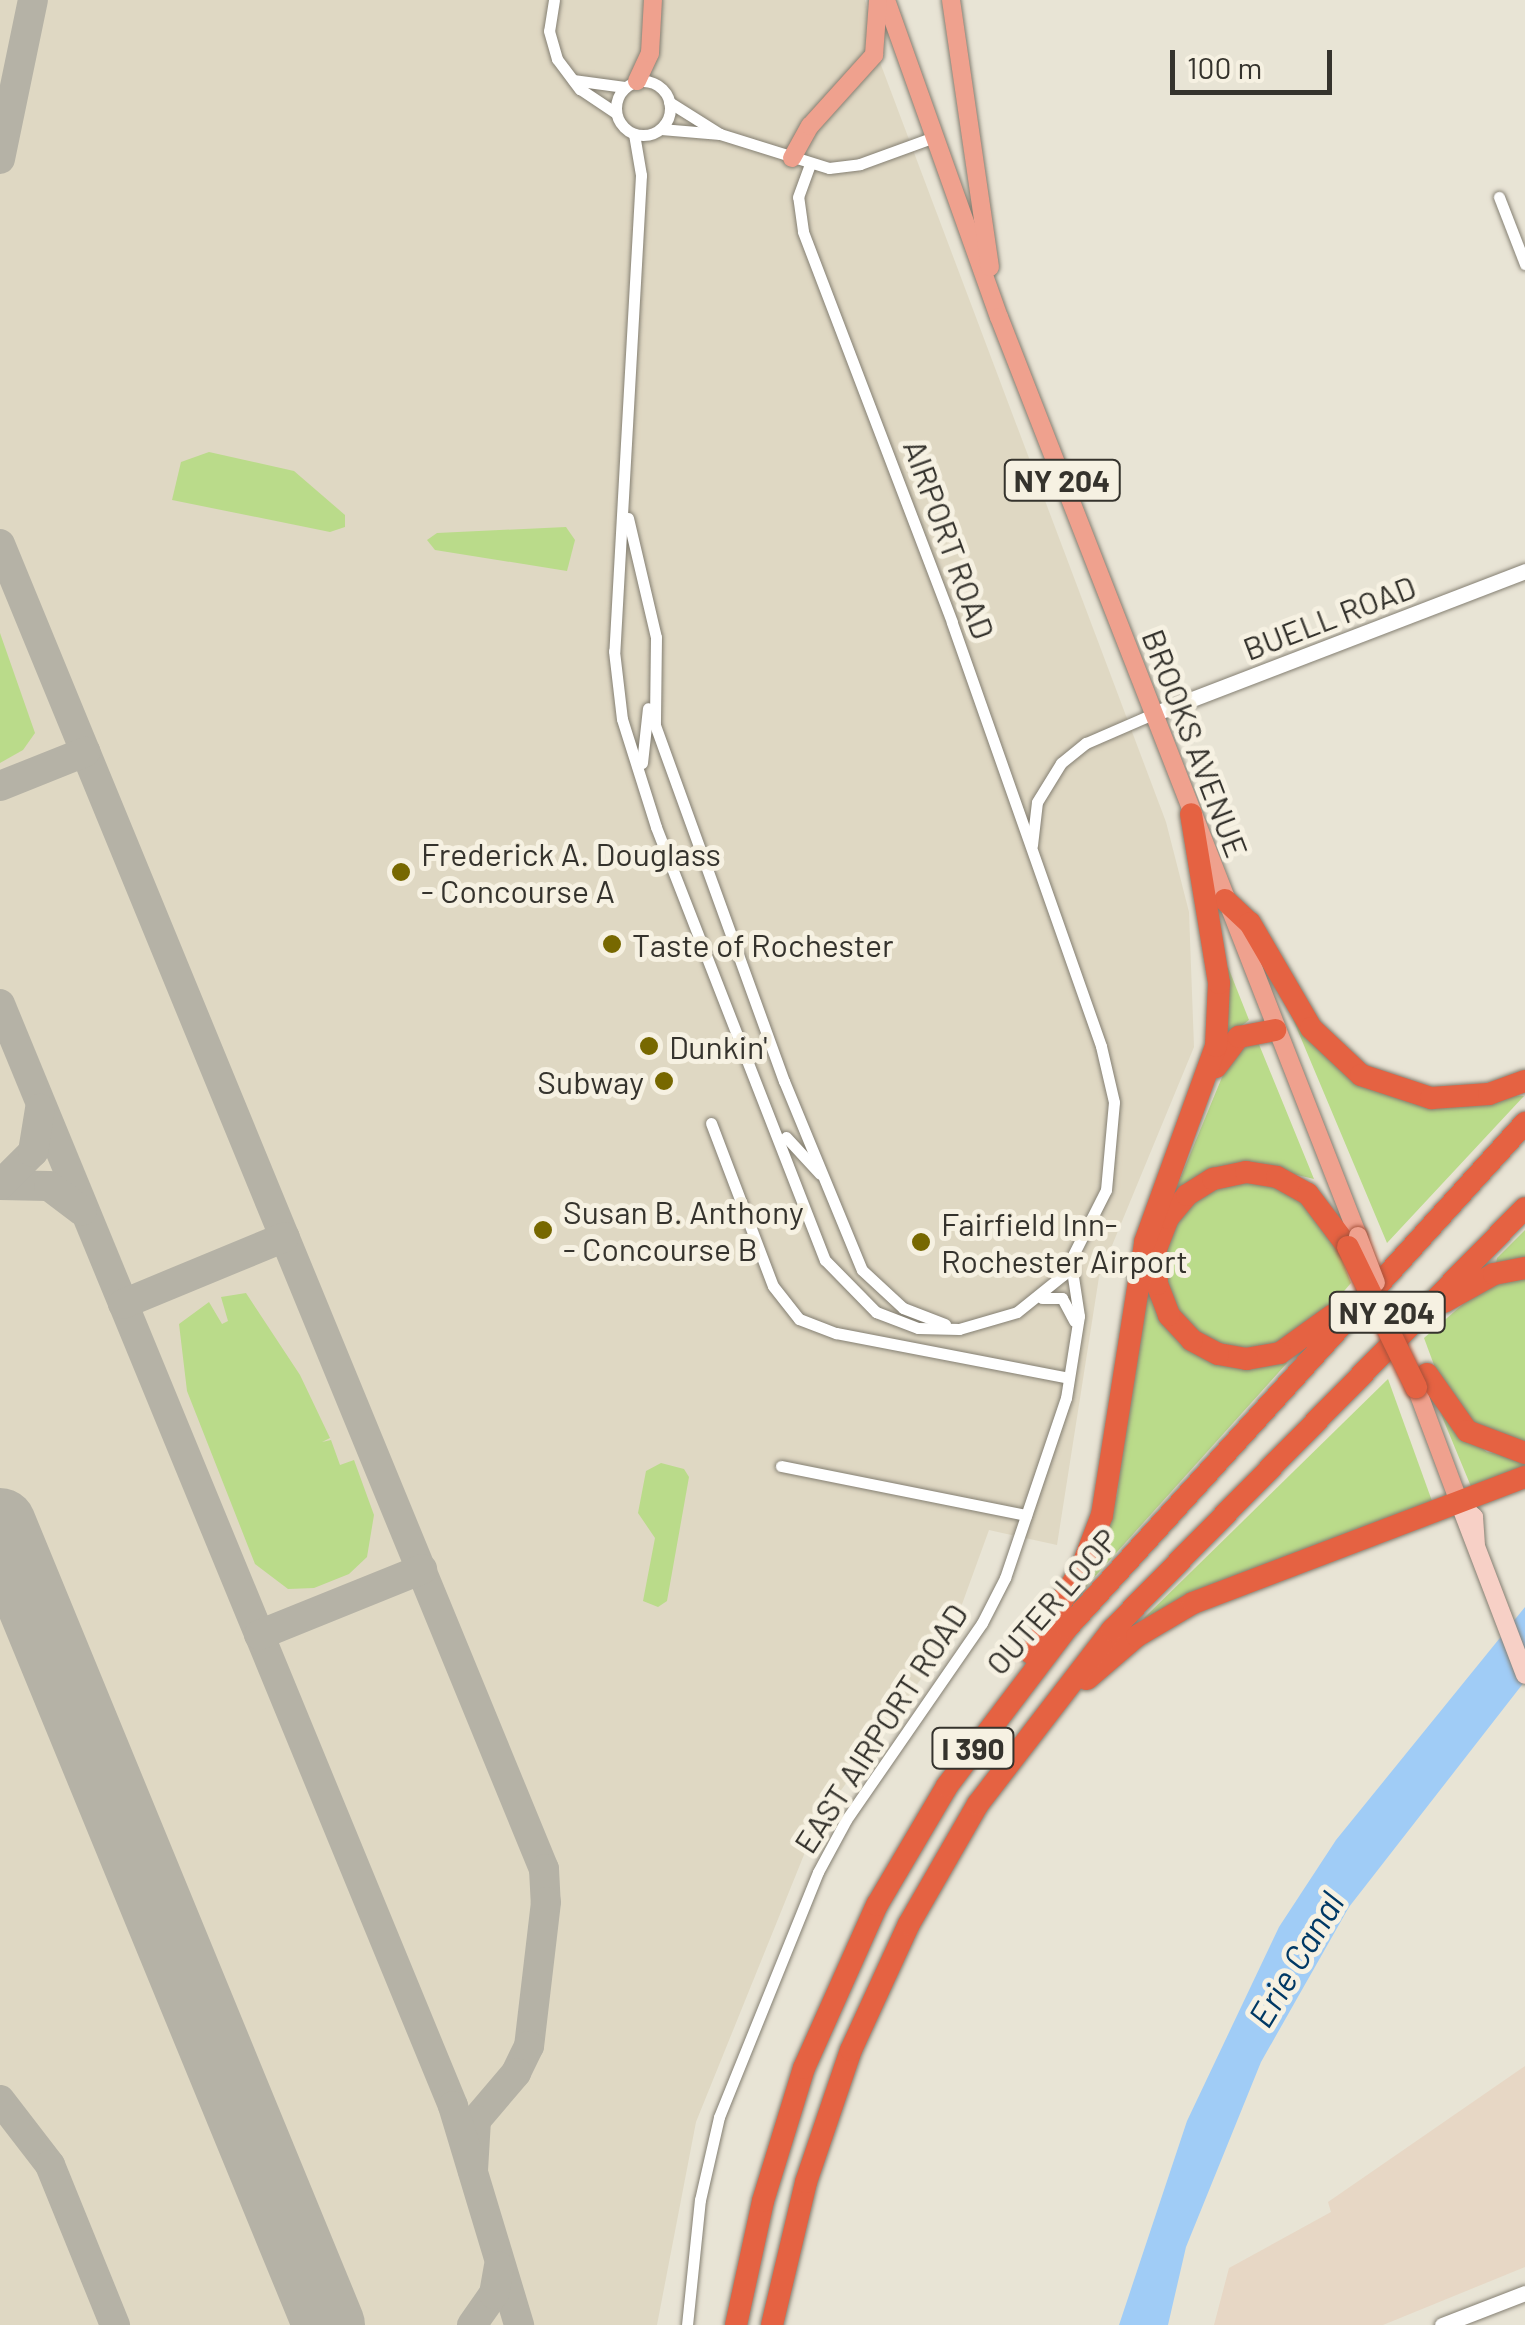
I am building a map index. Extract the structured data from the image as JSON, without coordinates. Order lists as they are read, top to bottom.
{
  "streets": {
    "highway": ["OUTER LOOP", "I 390"],
    "main road": ["NY 204", "BROOKS AVENUE"],
    "street": ["AIRPORT ROAD", "BUELL ROAD", "EAST AIRPORT ROAD"]
  },
  "crossings": [
    ["AIRPORT ROAD", "BUELL ROAD"],
    ["AIRPORT ROAD", "BROOKS AVENUE"],
    ["AIRPORT ROAD", "EAST AIRPORT ROAD"],
    ["BUELL ROAD", "BROOKS AVENUE"]
  ],
  "water": ["Erie Canal"],
  "places": [
    "Frederick A. Douglass - Concourse A",
    "Taste of Rochester",
    "Dunkin'",
    "Subway",
    "Susan B. Anthony - Concourse B",
    "Fairfield Inn- Rochester Airport"
  ],
  "scale_bar": "100 m"
}
